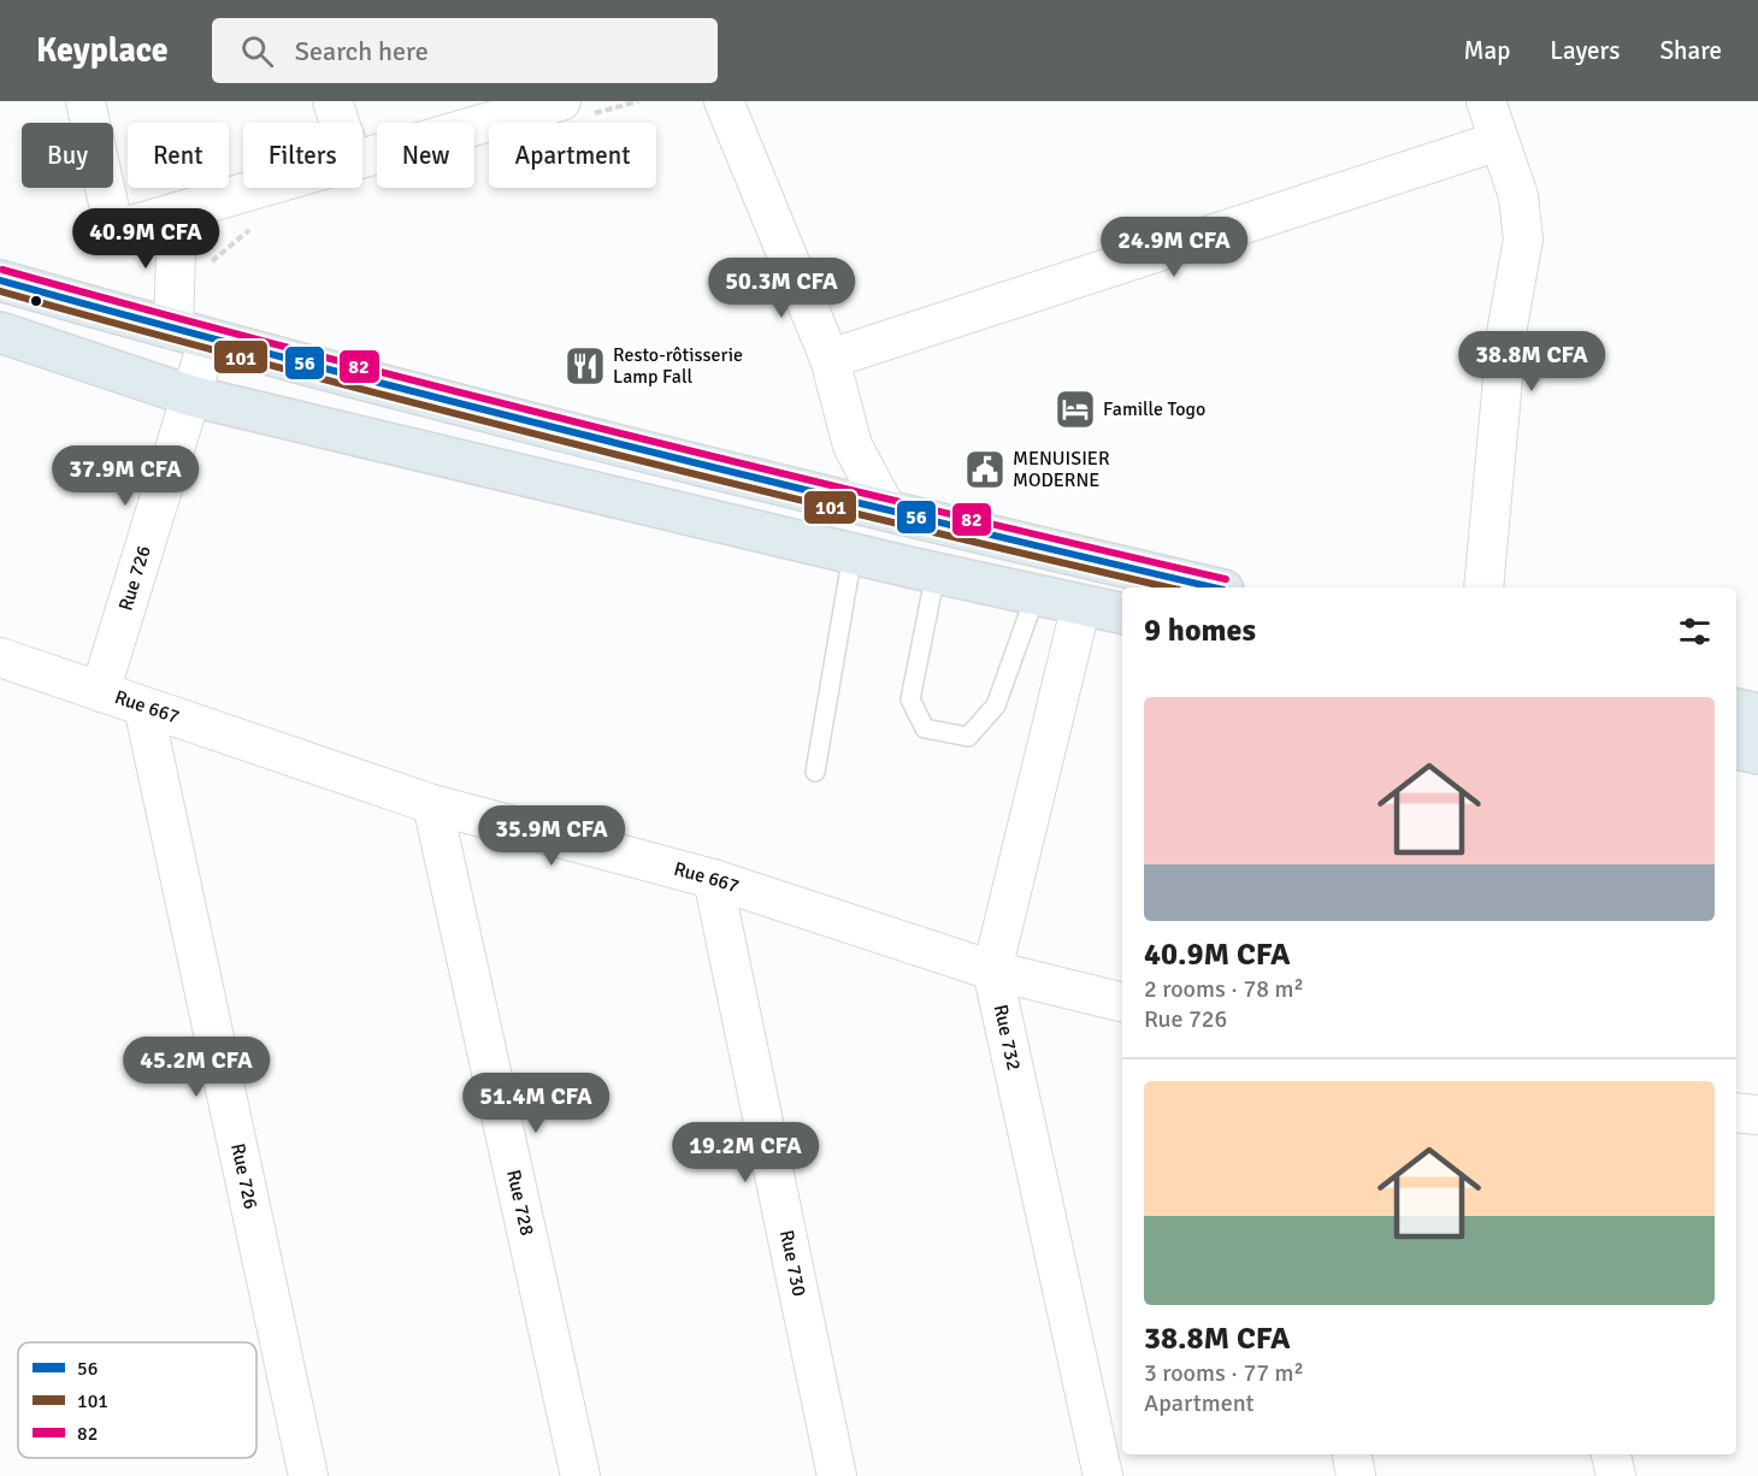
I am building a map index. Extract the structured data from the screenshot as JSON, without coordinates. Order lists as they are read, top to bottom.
{
  "streets": {
    "street": [
      "Rue 726",
      "Rue 667",
      "Rue 732",
      "Rue 728",
      "Rue 730"
    ]
  },
  "crossings": [
    ["Rue 726", "Rue 667"],
    ["Rue 667", "Rue 732"],
    ["Rue 667", "Rue 728"],
    ["Rue 667", "Rue 730"]
  ],
  "places": {
    "restaurant": ["Resto-rôtisserie Lamp Fall"],
    "hotel": ["Famille Togo"],
    "public building": ["MENUISIER MODERNE"]
  },
  "lines": ["transit line 82", "transit line 56", "transit line 101"],
  "legend": ["56", "101", "82"],
  "page": {
    "header": "Keyplace",
    "search": "Search here",
    "nav": ["Map", "Layers", "Share"],
    "chip": [
      "Buy",
      "Rent",
      "Filters",
      "New",
      "Apartment"
    ],
    "price": [
      "40.9M CFA",
      "24.9M CFA",
      "50.3M CFA",
      "38.8M CFA",
      "37.9M CFA",
      "35.9M CFA",
      "45.2M CFA",
      "51.4M CFA",
      "19.2M CFA"
    ],
    "heading": "9 homes",
    "list": [
      {
        "name": "40.9M CFA",
        "note": "2 rooms · 78 m² · Rue 726"
      },
      {
        "name": "38.8M CFA",
        "note": "3 rooms · 77 m² · Apartment"
      }
    ]
  }
}
